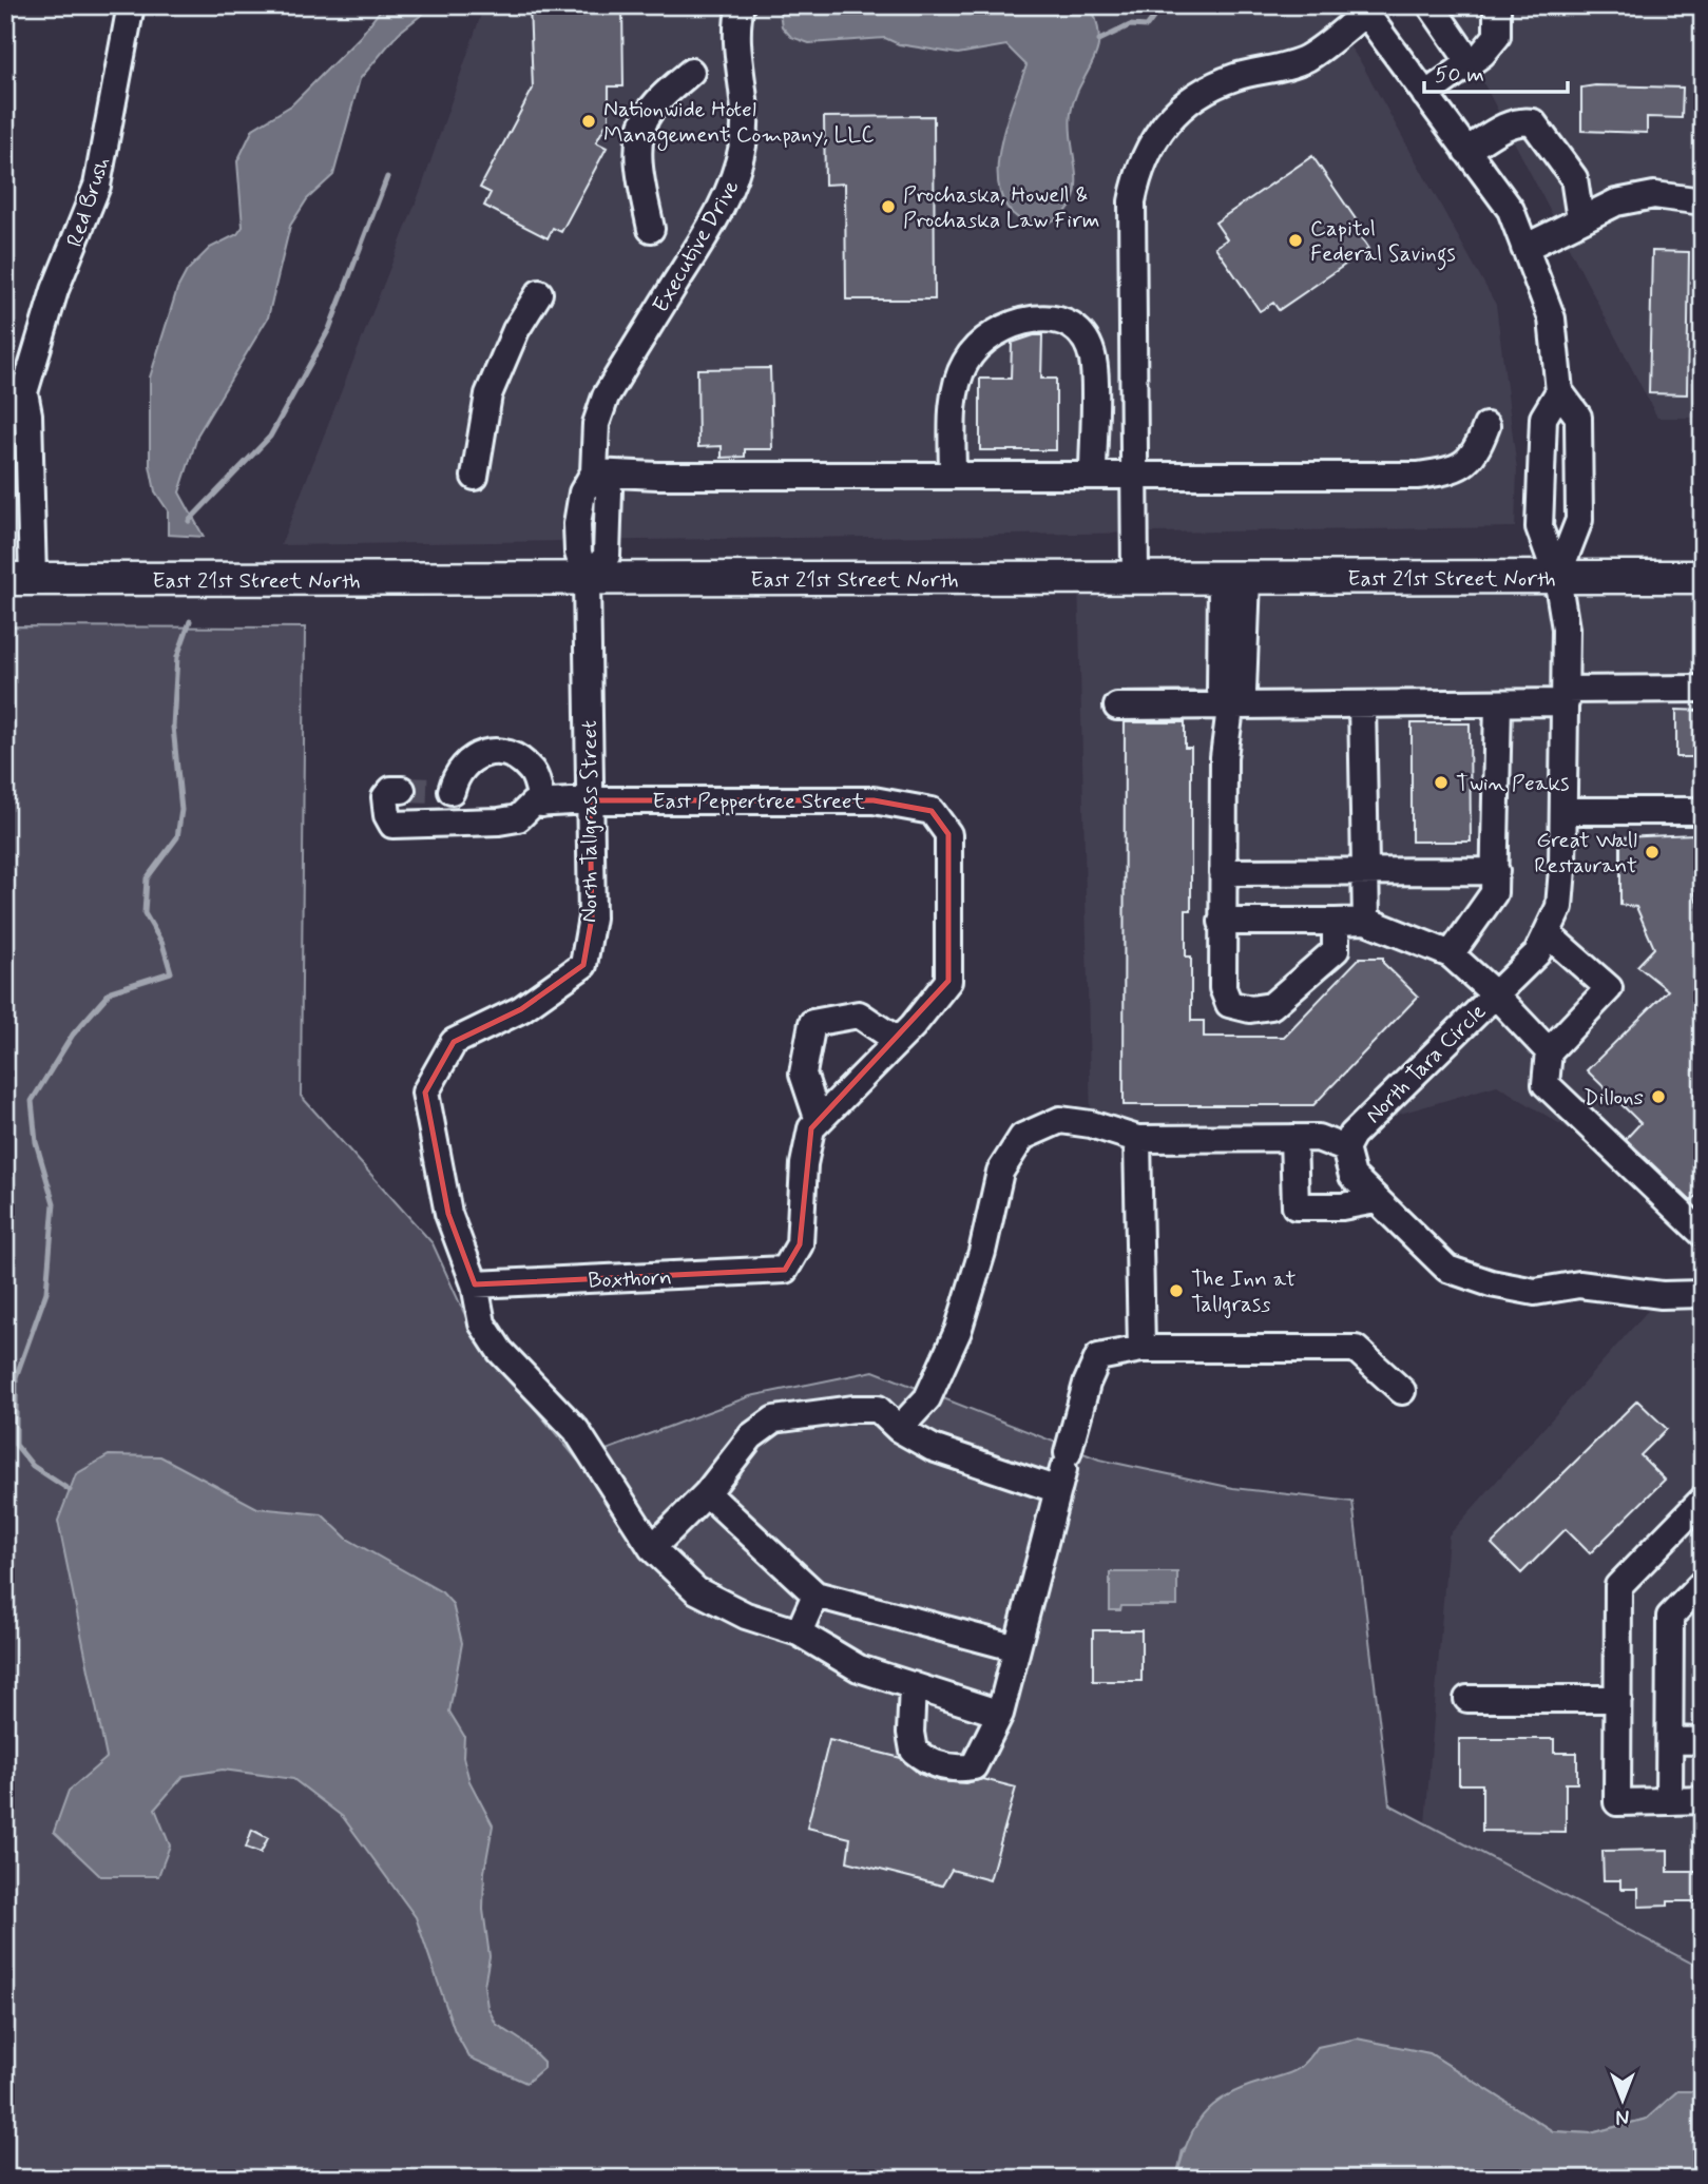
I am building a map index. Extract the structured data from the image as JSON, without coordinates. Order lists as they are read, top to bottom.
{
  "streets": {
    "main road": ["East 21st Street North"],
    "street": [
      "Red Brush",
      "Executive Drive",
      "East Peppertree Street",
      "North Tallgrass Street",
      "North Tara Circle",
      "Boxthorn"
    ]
  },
  "crossings": [
    ["Red Brush", "East 21st Street North"],
    ["Executive Drive", "East 21st Street North"],
    ["Executive Drive", "North Tallgrass Street"],
    ["East 21st Street North", "North Tallgrass Street"],
    ["East 21st Street North", "North Tara Circle"],
    ["East Peppertree Street", "North Tallgrass Street"],
    ["North Tallgrass Street", "Boxthorn"]
  ],
  "places": [
    "Nationwide Hotel Management Company, LLC",
    "Prochaska, Howell & Prochaska Law Firm",
    "Capitol Federal Savings",
    "Twin Peaks",
    "Great Wall Restaurant",
    "Dillons",
    "The Inn at Tallgrass"
  ],
  "scale_bar": "50 m",
  "north": "bottom"
}
